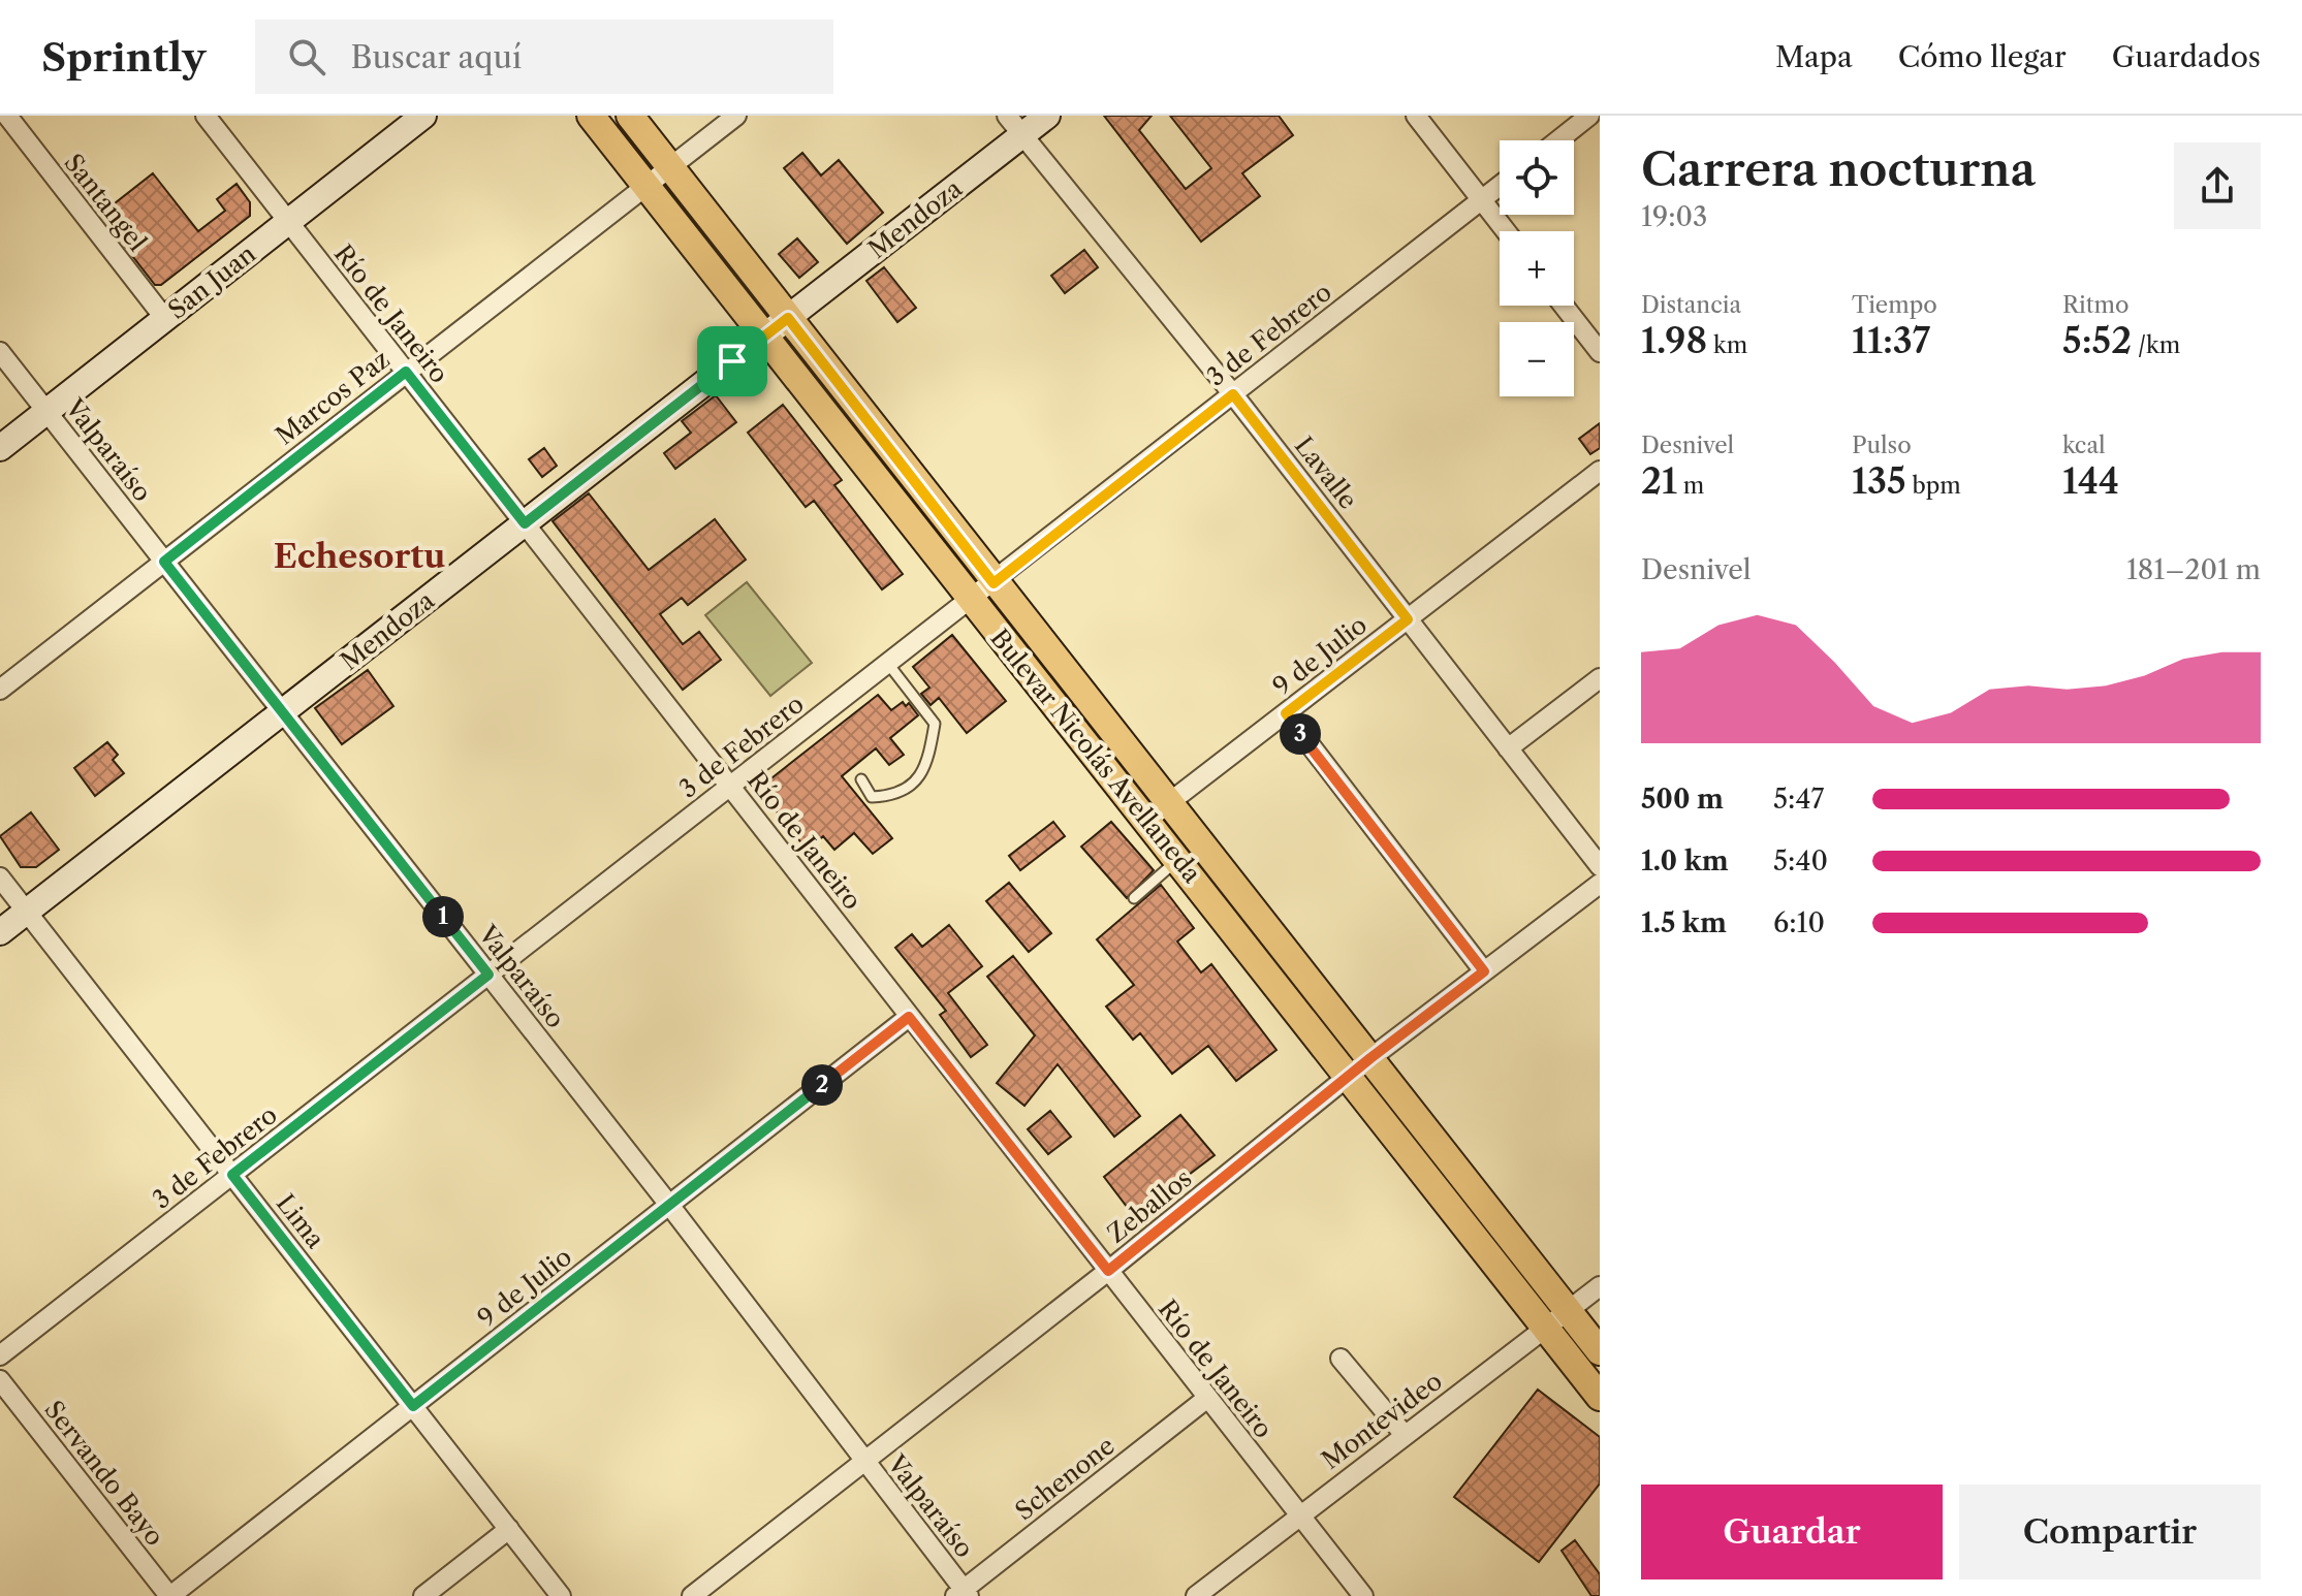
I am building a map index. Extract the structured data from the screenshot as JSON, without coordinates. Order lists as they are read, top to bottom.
{
  "streets": {
    "main road": ["Mendoza", "San Juan", "Bulevar Nicolás Avellaneda"],
    "street": [
      "Santangel",
      "Río de Janeiro",
      "3 de Febrero",
      "Marcos Paz",
      "Valparaíso",
      "Lavalle",
      "9 de Julio",
      "Zeballos",
      "Lima",
      "Montevideo",
      "Servando Bayo",
      "Schenone"
    ]
  },
  "crossings": [
    ["Santangel", "San Juan"],
    ["Mendoza", "Río de Janeiro"],
    ["Mendoza", "Valparaíso"],
    ["Mendoza", "Lavalle"],
    ["Mendoza", "Bulevar Nicolás Avellaneda"],
    ["Mendoza", "Lima"],
    ["San Juan", "Río de Janeiro"],
    ["San Juan", "Valparaíso"],
    ["Río de Janeiro", "3 de Febrero"],
    ["Río de Janeiro", "Marcos Paz"],
    ["Río de Janeiro", "9 de Julio"],
    ["Río de Janeiro", "Zeballos"],
    ["Río de Janeiro", "Montevideo"],
    ["Río de Janeiro", "Schenone"],
    ["3 de Febrero", "Valparaíso"],
    ["3 de Febrero", "Lavalle"],
    ["3 de Febrero", "Bulevar Nicolás Avellaneda"],
    ["3 de Febrero", "Lima"],
    ["Marcos Paz", "Valparaíso"],
    ["Marcos Paz", "Bulevar Nicolás Avellaneda"],
    ["Valparaíso", "9 de Julio"],
    ["Valparaíso", "Zeballos"],
    ["Valparaíso", "Schenone"],
    ["Lavalle", "9 de Julio"],
    ["9 de Julio", "Bulevar Nicolás Avellaneda"],
    ["9 de Julio", "Lima"],
    ["9 de Julio", "Servando Bayo"],
    ["Bulevar Nicolás Avellaneda", "Zeballos"],
    ["Bulevar Nicolás Avellaneda", "Montevideo"]
  ],
  "districts": ["Echesortu"],
  "page": {
    "header": "Sprintly",
    "search": "Buscar aquí",
    "nav": ["Mapa", "Cómo llegar", "Guardados"],
    "heading": ["Carrera nocturna", "19:03"],
    "map_buttons": ["+", "−"],
    "stats": [
      ["Distancia", "1.98 km"],
      ["Tiempo", "11:37"],
      ["Ritmo", "5:52 /km"],
      ["Desnivel", "21 m"],
      ["Pulso", "135 bpm"],
      ["kcal", "144"]
    ],
    "chart": ["Desnivel", "181–201 m"],
    "pins": ["3", "1", "2"],
    "list": [
      {
        "name": "500 m",
        "note": "5:47"
      },
      {
        "name": "1.0 km",
        "note": "5:40"
      },
      {
        "name": "1.5 km",
        "note": "6:10"
      }
    ],
    "buttons": ["Guardar", "Compartir"]
  }
}
